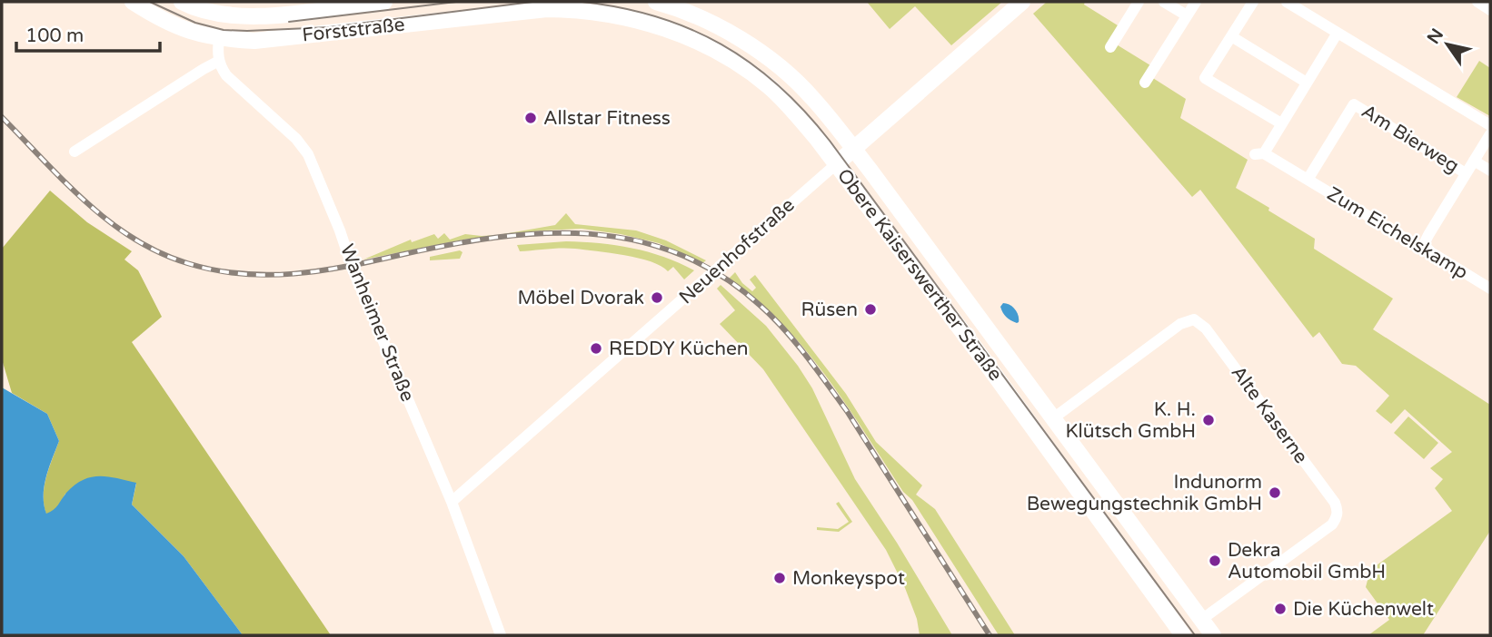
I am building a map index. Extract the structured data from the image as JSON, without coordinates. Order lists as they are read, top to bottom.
{
  "streets": {
    "street": [
      "Forststraße",
      "Am Bierweg",
      "Zum Eichelskamp",
      "Neuenhofstraße",
      "Obere Kaiserswerther Straße",
      "Wanheimer Straße",
      "Alte Kaserne"
    ]
  },
  "crossings": [
    ["Forststraße", "Obere Kaiserswerther Straße"],
    ["Am Bierweg", "Zum Eichelskamp"],
    ["Neuenhofstraße", "Obere Kaiserswerther Straße"],
    ["Neuenhofstraße", "Wanheimer Straße"],
    ["Obere Kaiserswerther Straße", "Alte Kaserne"]
  ],
  "places": [
    "Allstar Fitness",
    "Möbel Dvorak",
    "Rüsen",
    "REDDY Küchen",
    "K. H. Klütsch GmbH",
    "Indunorm Bewegungstechnik GmbH",
    "Dekra Automobil GmbH",
    "Monkeyspot",
    "Die Küchenwelt"
  ],
  "scale_bar": "100 m",
  "north": "top left"
}
